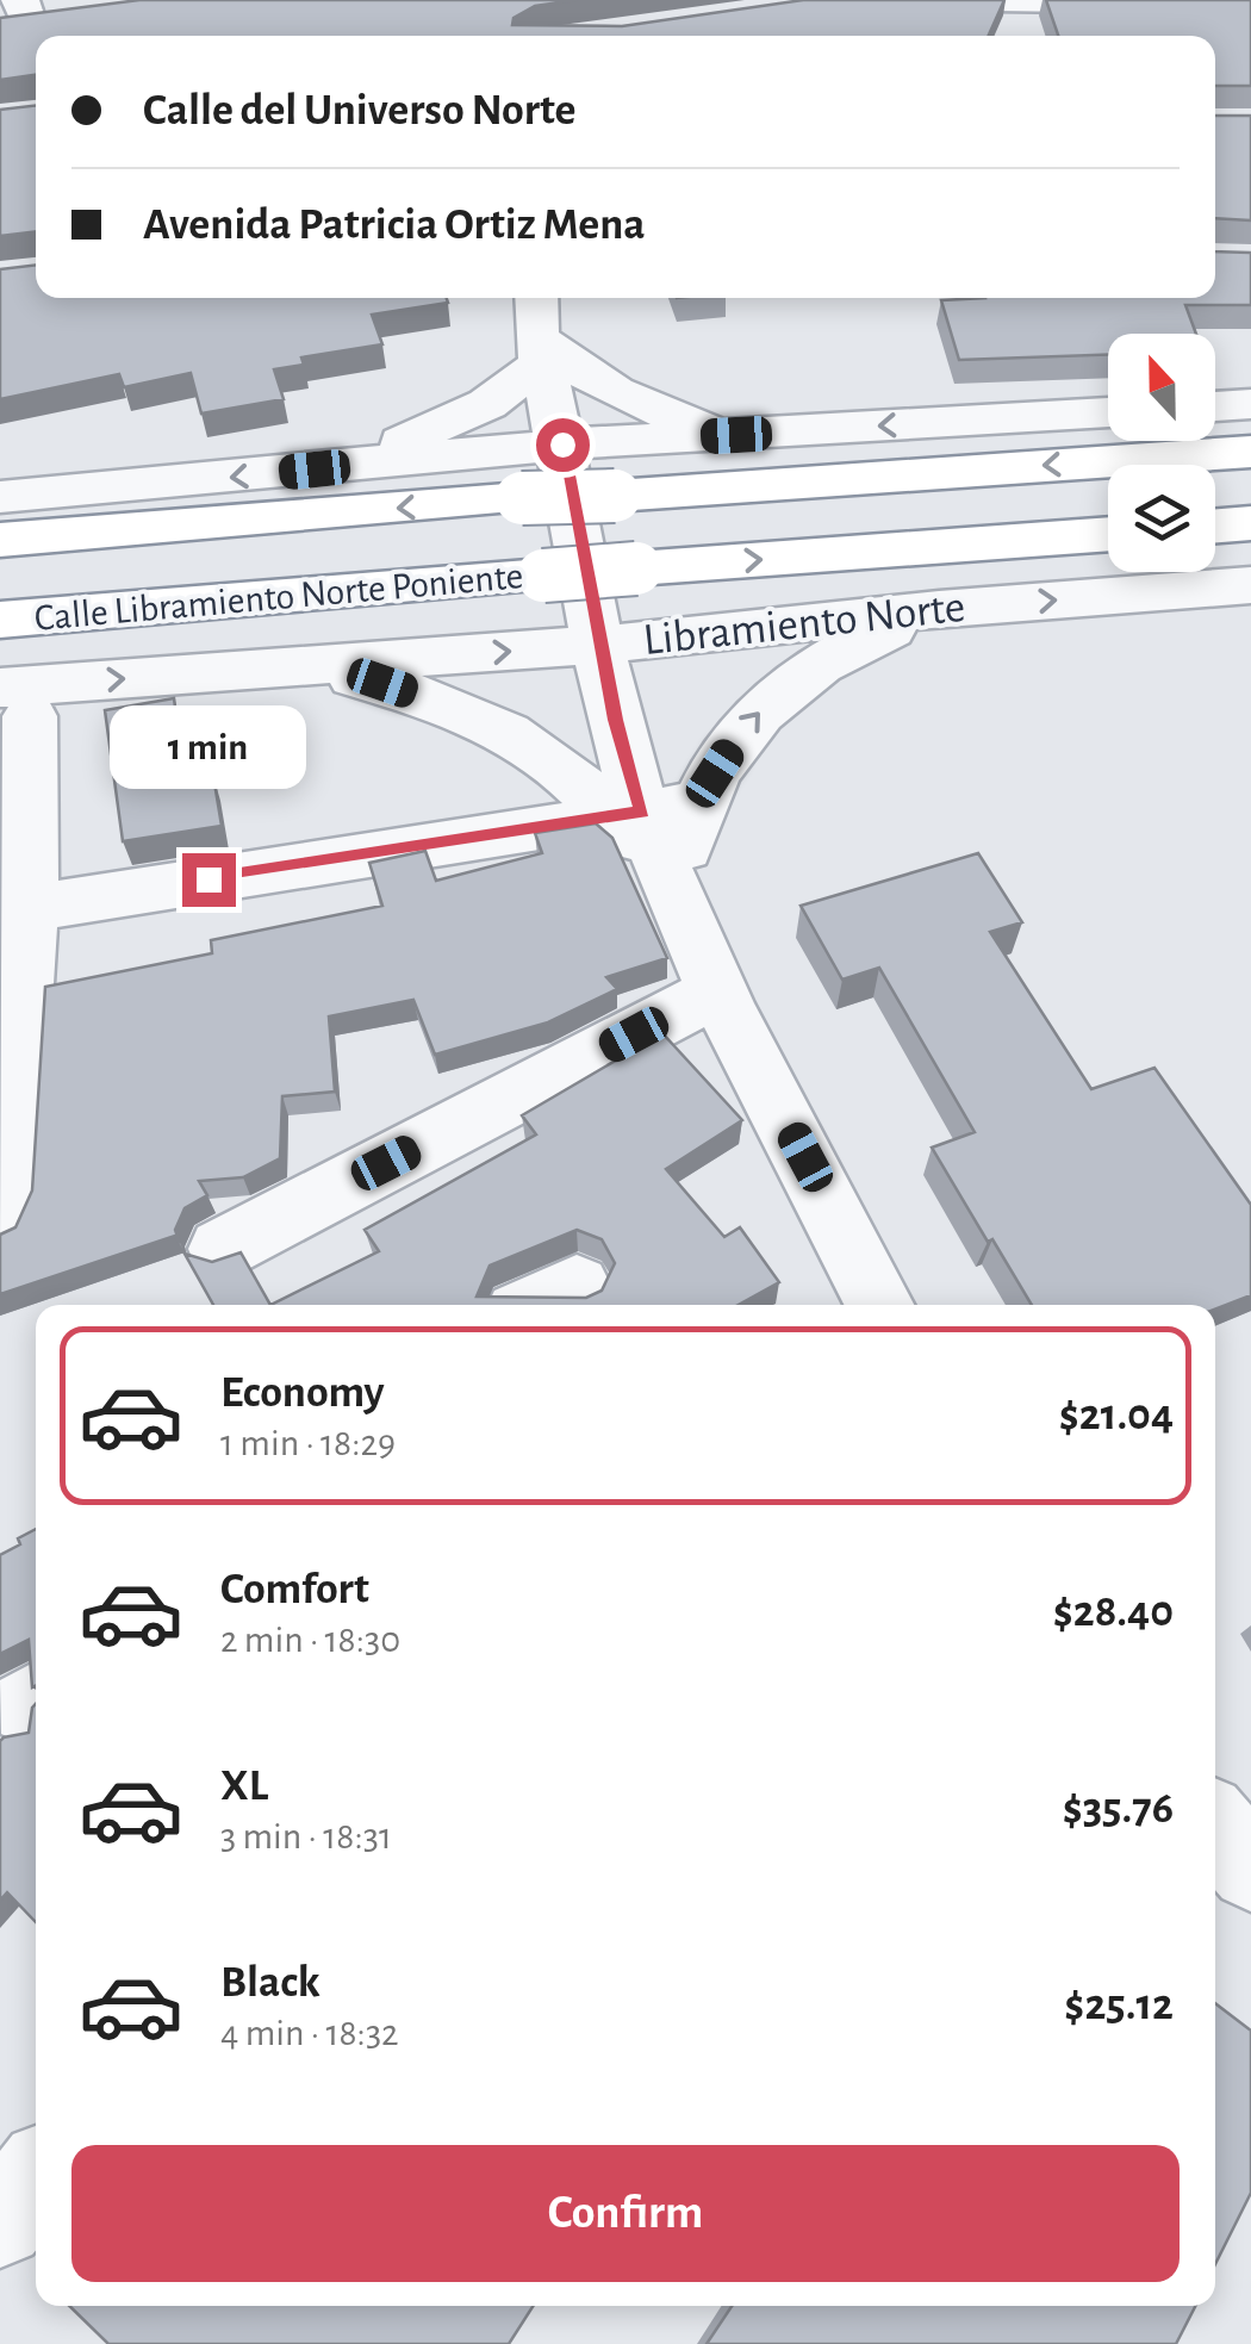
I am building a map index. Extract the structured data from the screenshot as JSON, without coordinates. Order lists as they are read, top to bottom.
{
  "streets": {
    "highway": ["Calle Libramiento Norte Poniente"],
    "street": ["Libramiento Norte"]
  },
  "north": "top",
  "page": {
    "banner": ["Calle del Universo Norte", "Avenida Patricia Ortiz Mena"],
    "bubble": "1 min",
    "list": [
      {
        "name": "Economy",
        "note": "1 min · 18:29",
        "value": "$21.04"
      },
      {
        "name": "Comfort",
        "note": "2 min · 18:30",
        "value": "$28.40"
      },
      {
        "name": "XL",
        "note": "3 min · 18:31",
        "value": "$35.76"
      },
      {
        "name": "Black",
        "note": "4 min · 18:32",
        "value": "$25.12"
      }
    ],
    "buttons": "Confirm"
  }
}
